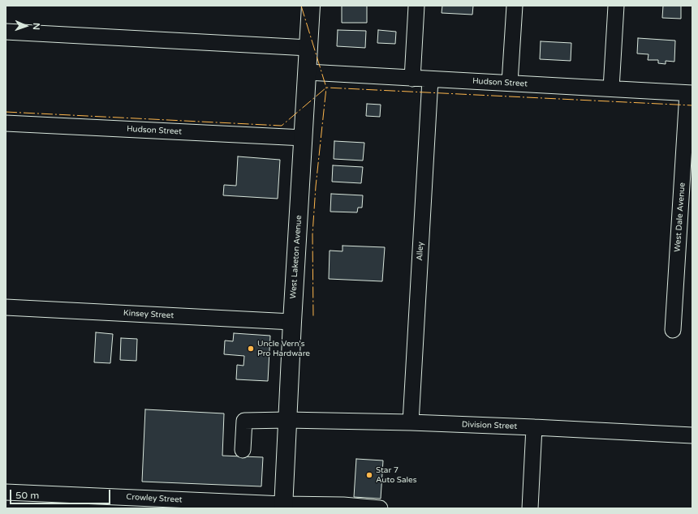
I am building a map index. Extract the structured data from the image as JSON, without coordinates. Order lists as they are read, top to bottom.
{
  "streets": {
    "main road": ["West Laketon Avenue"],
    "street": [
      "Hudson Street",
      "West Dale Avenue",
      "Alley",
      "Kinsey Street",
      "Division Street",
      "Crowley Street"
    ]
  },
  "crossings": [
    ["Hudson Street", "West Dale Avenue"],
    ["Hudson Street", "Alley"],
    ["Hudson Street", "West Laketon Avenue"],
    ["Alley", "Division Street"],
    ["West Laketon Avenue", "Kinsey Street"],
    ["West Laketon Avenue", "Division Street"],
    ["West Laketon Avenue", "Crowley Street"]
  ],
  "places": ["Uncle Vern's Pro Hardware", "Star 7 Auto Sales"],
  "scale_bar": "50 m",
  "north": "right"
}
